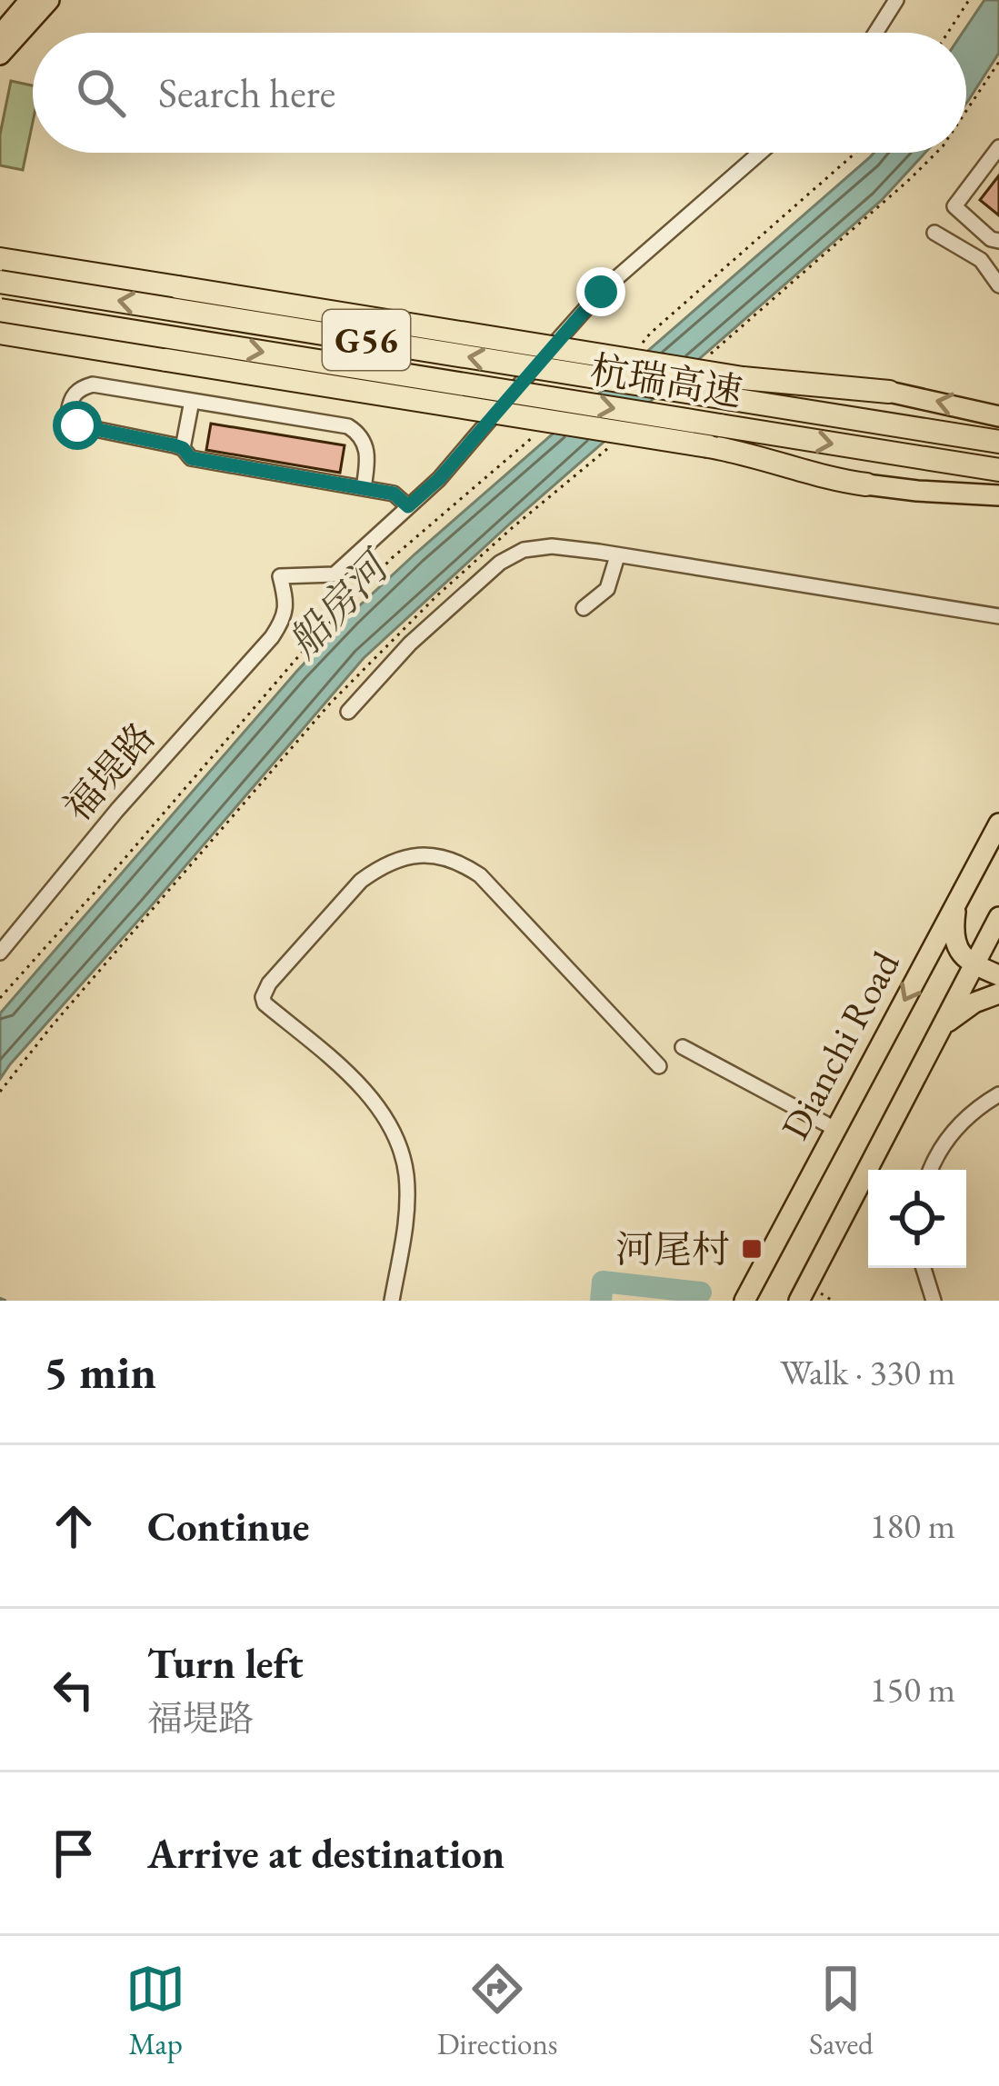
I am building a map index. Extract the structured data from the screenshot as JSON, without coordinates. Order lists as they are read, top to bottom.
{
  "streets": {
    "highway": ["G56", "杭瑞高速"],
    "main road": ["Dianchi Road"],
    "street": ["福堤路"]
  },
  "water": ["船房河"],
  "places": {
    "transit": ["河尾村"]
  },
  "page": {
    "search": "Search here",
    "heading": ["5 min", "Walk · 330 m"],
    "list": [
      ["Continue", "180 m"],
      ["Turn left", "福堤路", "150 m"],
      "Arrive at destination"
    ],
    "nav": ["Map", "Directions", "Saved"]
  }
}
